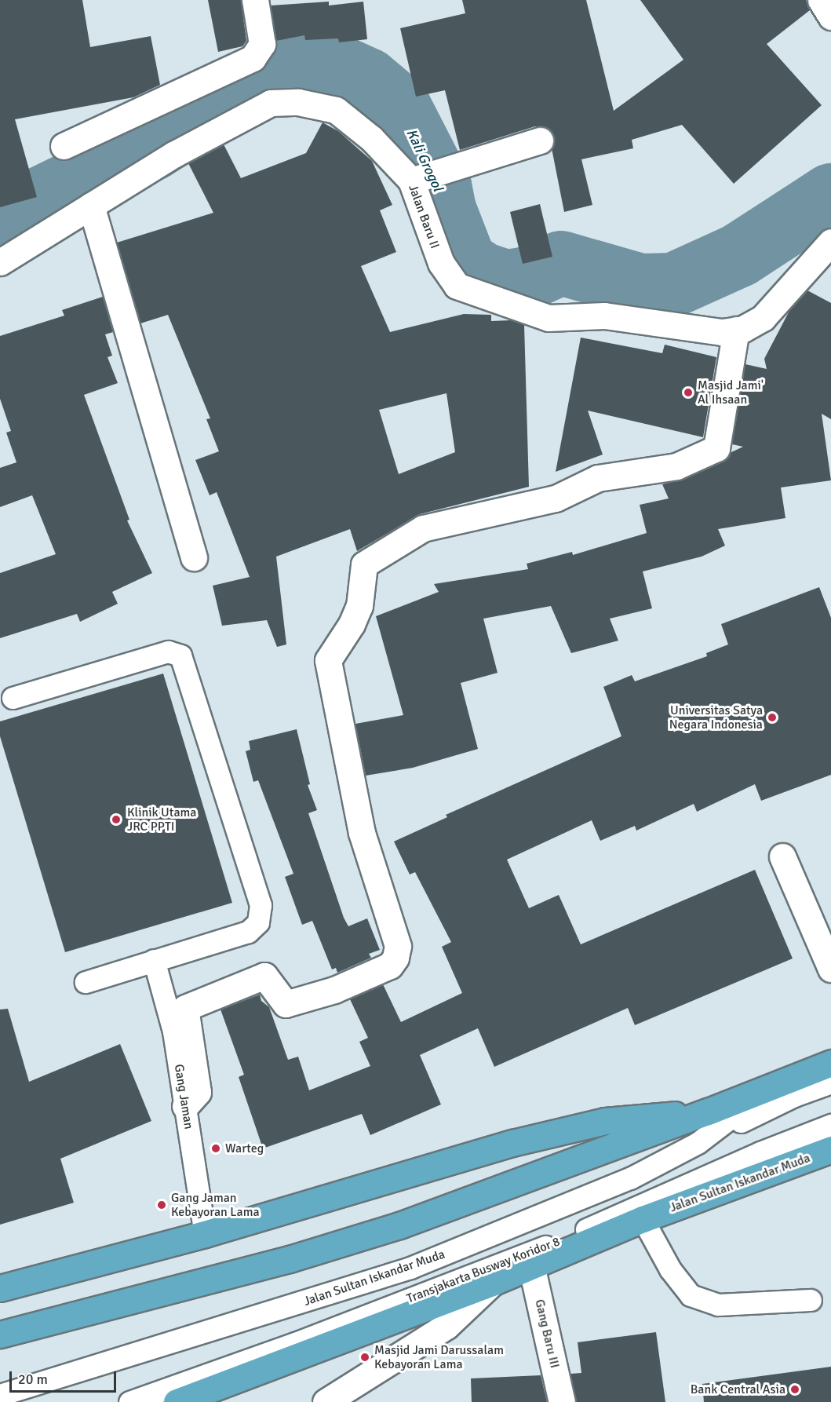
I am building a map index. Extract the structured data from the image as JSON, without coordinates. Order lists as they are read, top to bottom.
{
  "streets": {
    "highway": ["Jalan Sultan Iskandar Muda"],
    "street": ["Jalan Baru II", "Gang Baru III"],
    "lane": ["Gang Jaman", "Transjakarta Busway Koridor 8"]
  },
  "crossings": [
    ["Jalan Sultan Iskandar Muda", "Gang Baru III"]
  ],
  "water": ["Kali Grogol"],
  "places": [
    "Masjid Jami' Al Ihsaan",
    "Universitas Satya Negara Indonesia",
    "Klinik Utama JRC PPTI",
    "Warteg",
    "Gang Jaman Kebayoran Lama",
    "Masjid Jami Darussalam Kebayoran Lama",
    "Bank Central Asia"
  ],
  "scale_bar": "20 m"
}
